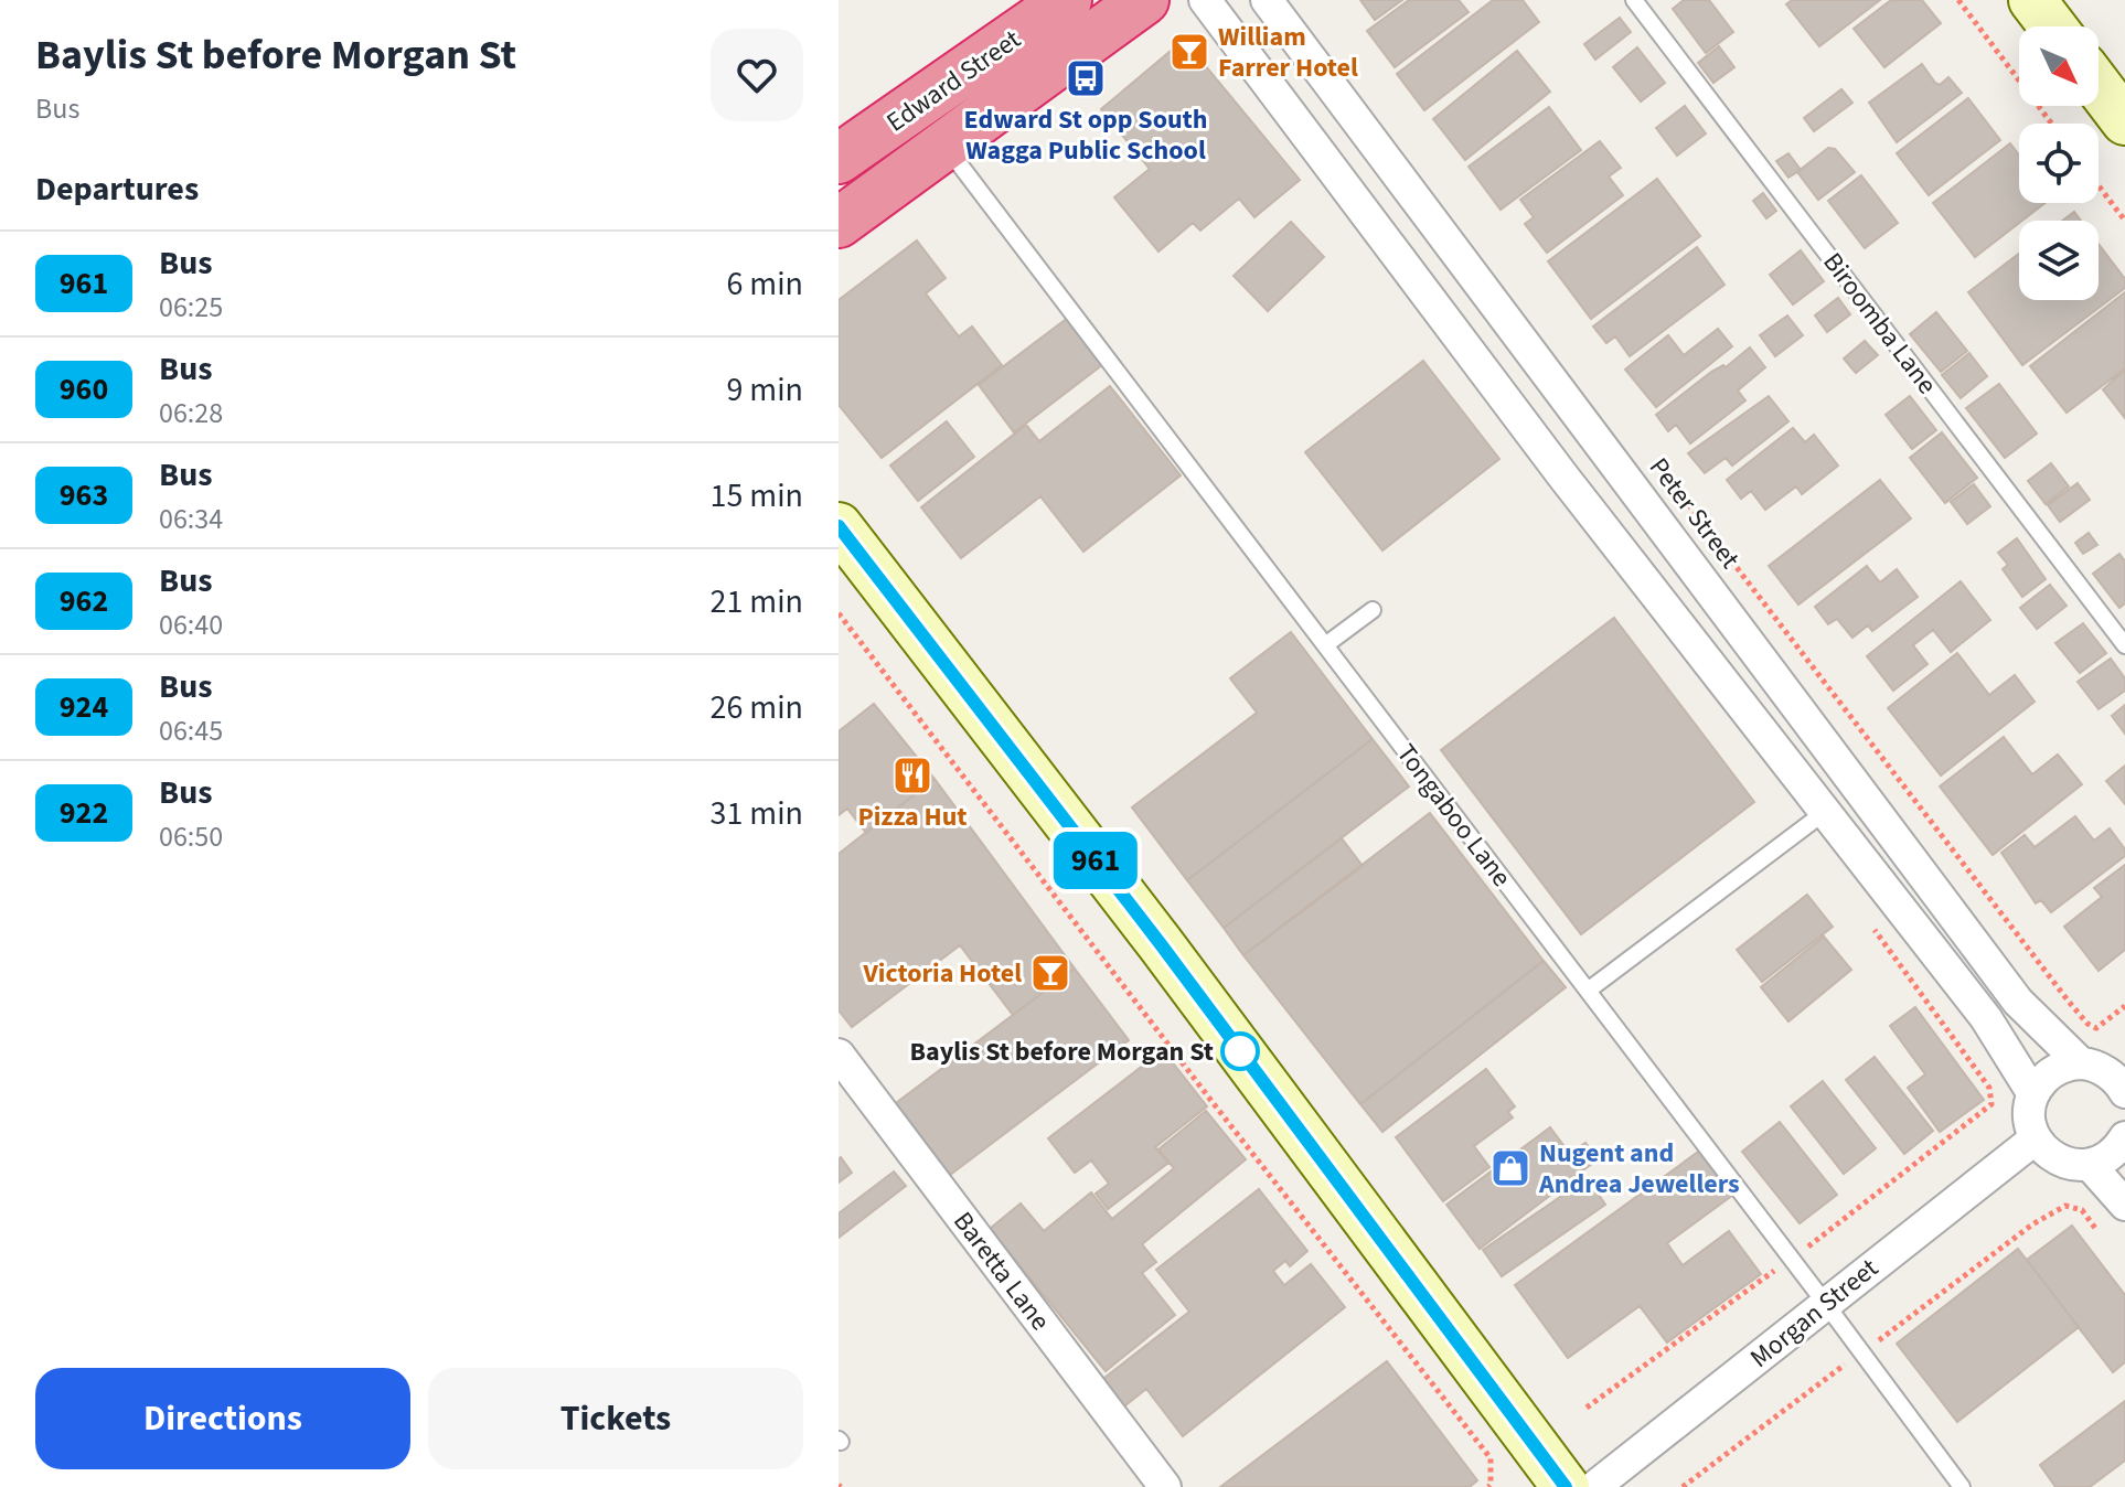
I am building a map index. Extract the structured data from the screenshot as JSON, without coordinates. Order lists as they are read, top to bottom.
{
  "streets": {
    "highway": ["Edward Street"],
    "street": ["Peter Street", "Baretta Lane", "Morgan Street"],
    "lane": ["Biroomba Lane", "Tongaboo Lane"]
  },
  "crossings": [
    ["Edward Street", "Tongaboo Lane"],
    ["Tongaboo Lane", "Morgan Street"]
  ],
  "places": {
    "bar": ["William Farrer Hotel", "Victoria Hotel"],
    "bus stop": ["Edward St opp South Wagga Public School"],
    "restaurant": ["Pizza Hut"],
    "other": ["Baylis St before Morgan St"],
    "shop": ["Nugent and Andrea Jewellers"]
  },
  "lines": ["bus line 961"],
  "north": "bottom right",
  "page": {
    "heading": [
      ["Baylis St before Morgan St", "Bus"],
      "Departures"
    ],
    "on_map": "961",
    "list": [
      {
        "mark": "961",
        "name": "Bus",
        "note": "06:25",
        "value": "6 min"
      },
      {
        "mark": "960",
        "name": "Bus",
        "note": "06:28",
        "value": "9 min"
      },
      {
        "mark": "963",
        "name": "Bus",
        "note": "06:34",
        "value": "15 min"
      },
      {
        "mark": "962",
        "name": "Bus",
        "note": "06:40",
        "value": "21 min"
      },
      {
        "mark": "924",
        "name": "Bus",
        "note": "06:45",
        "value": "26 min"
      },
      {
        "mark": "922",
        "name": "Bus",
        "note": "06:50",
        "value": "31 min"
      }
    ],
    "buttons": ["Directions", "Tickets"]
  }
}
